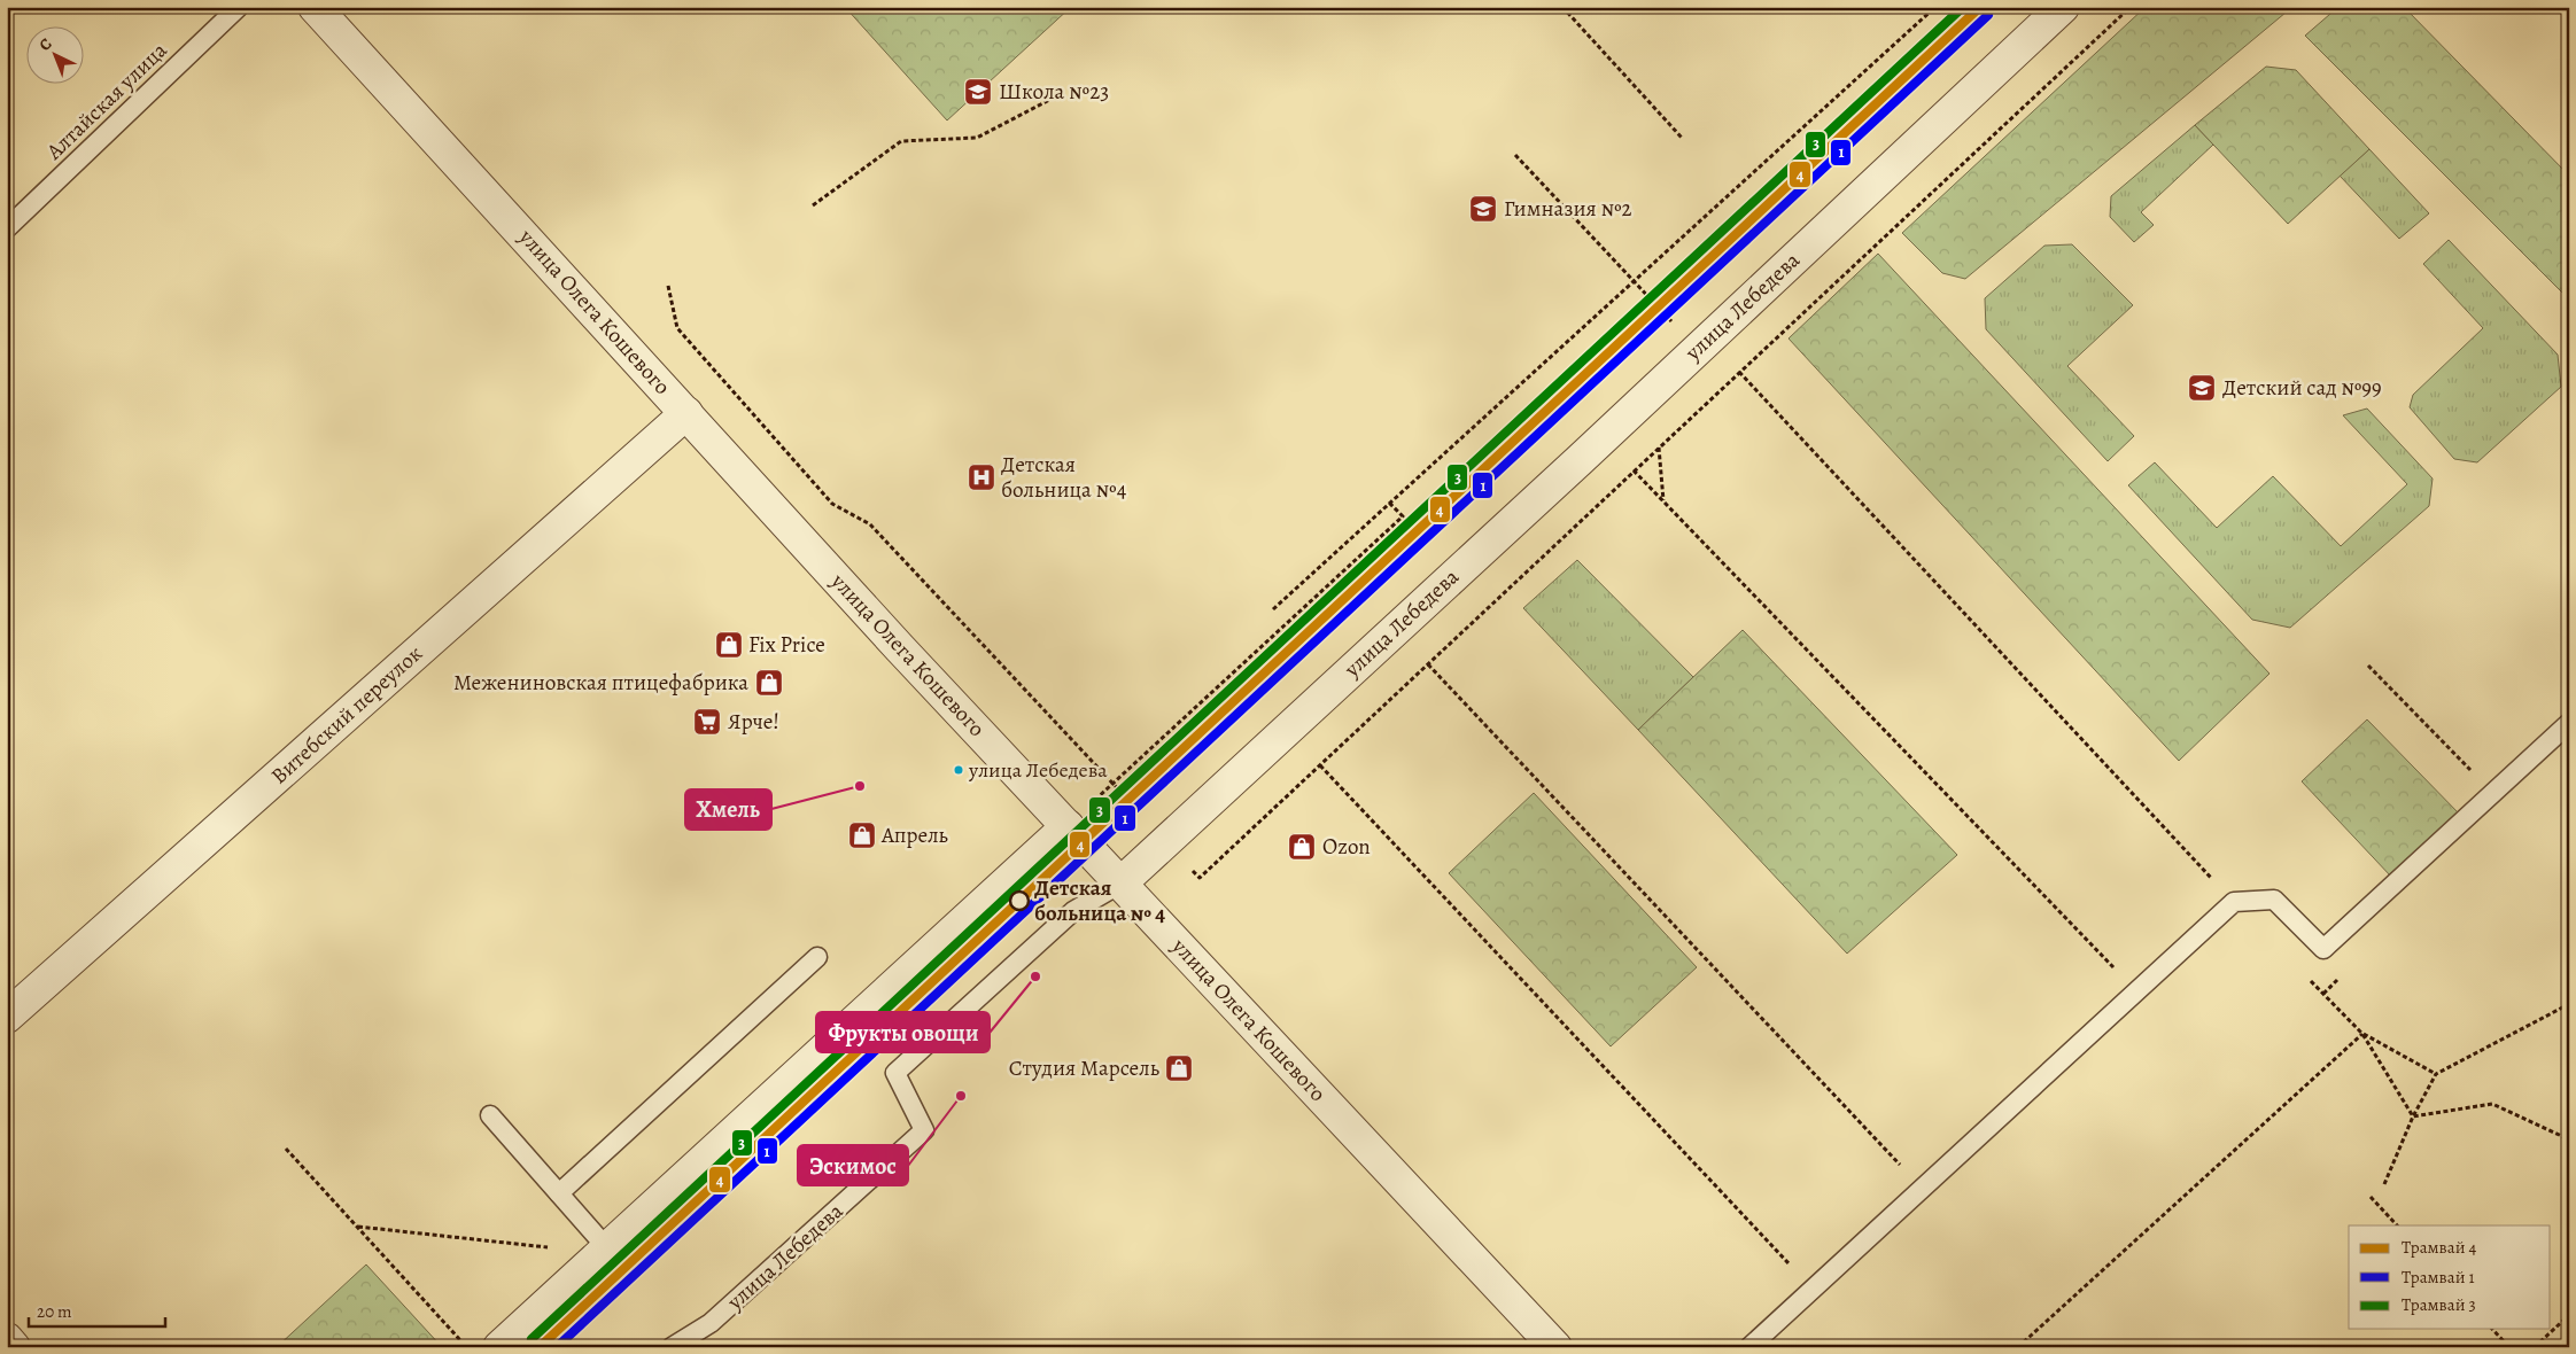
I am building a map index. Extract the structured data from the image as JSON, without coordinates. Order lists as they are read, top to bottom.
{
  "streets": {
    "street": ["улица Лебедева", "улица Олега Кошевого", "Витебский переулок"],
    "lane": ["Алтайская улица"]
  },
  "crossings": [
    ["улица Лебедева", "улица Олега Кошевого"],
    ["улица Олега Кошевого", "Витебский переулок"]
  ],
  "places": {
    "school or university": ["Школа №23", "Гимназия №2", "Детский сад №99"],
    "hospital": ["Детская больница №4"],
    "shop": [
      "Fix Price",
      "Межениновская птицефабрика",
      "Апрель",
      "Ozon",
      "Студия Марсель"
    ],
    "supermarket": ["Ярче!"],
    "other": [
      "улица Лебедева",
      "Хмель",
      "Детская больница № 4",
      "Фрукты овощи",
      "Эскимос"
    ]
  },
  "lines": ["tram line 4", "tram line 3", "tram line 1"],
  "legend": ["Трамвай 4", "Трамвай 1", "Трамвай 3"],
  "scale_bar": "20 m",
  "north": "top left"
}
